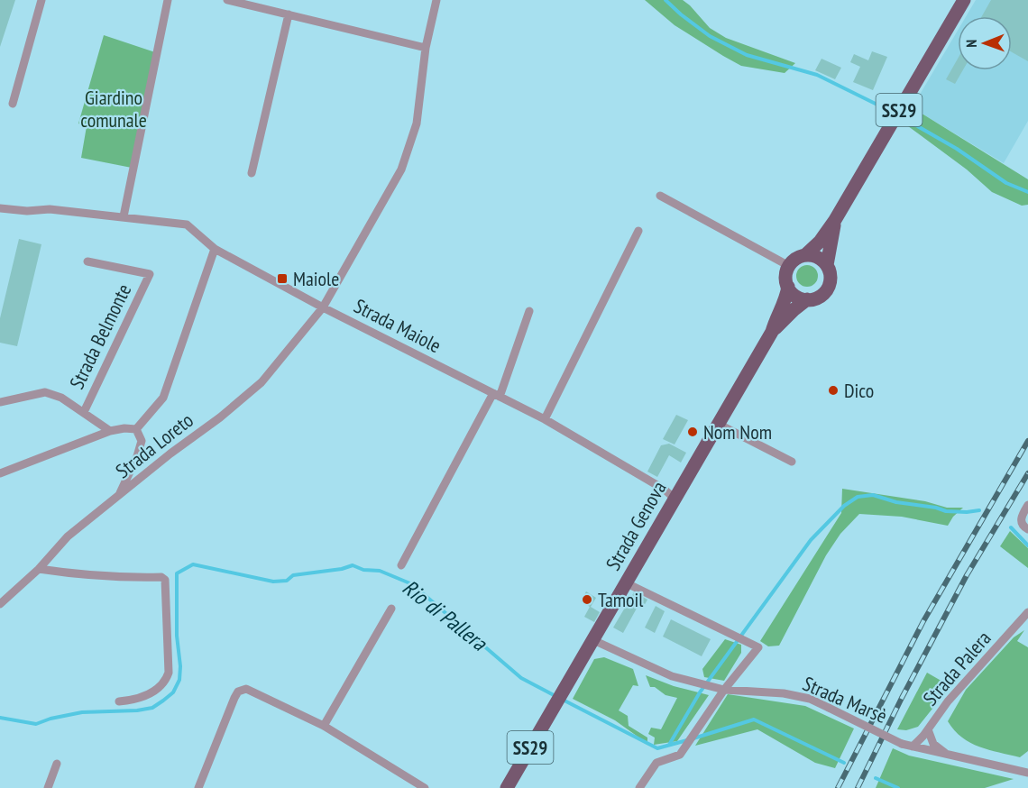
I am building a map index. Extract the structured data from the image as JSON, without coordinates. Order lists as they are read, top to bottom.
{
  "streets": {
    "main road": ["SS29", "Strada Genova"],
    "street": [
      "Strada Maiole",
      "Strada Belmonte",
      "Strada Loreto",
      "Strada Palera",
      "Strada Marsè"
    ]
  },
  "crossings": [
    ["Strada Maiole", "Strada Loreto"],
    ["Strada Maiole", "Strada Genova"],
    ["Strada Genova", "Strada Marsè"],
    ["Strada Palera", "Strada Marsè"]
  ],
  "water": ["Rio di Pallera"],
  "parks": ["Giardino comunale"],
  "places": {
    "transit": ["Maiole"],
    "other": ["Dico", "Nom Nom", "Tamoil"]
  },
  "north": "left"
}
